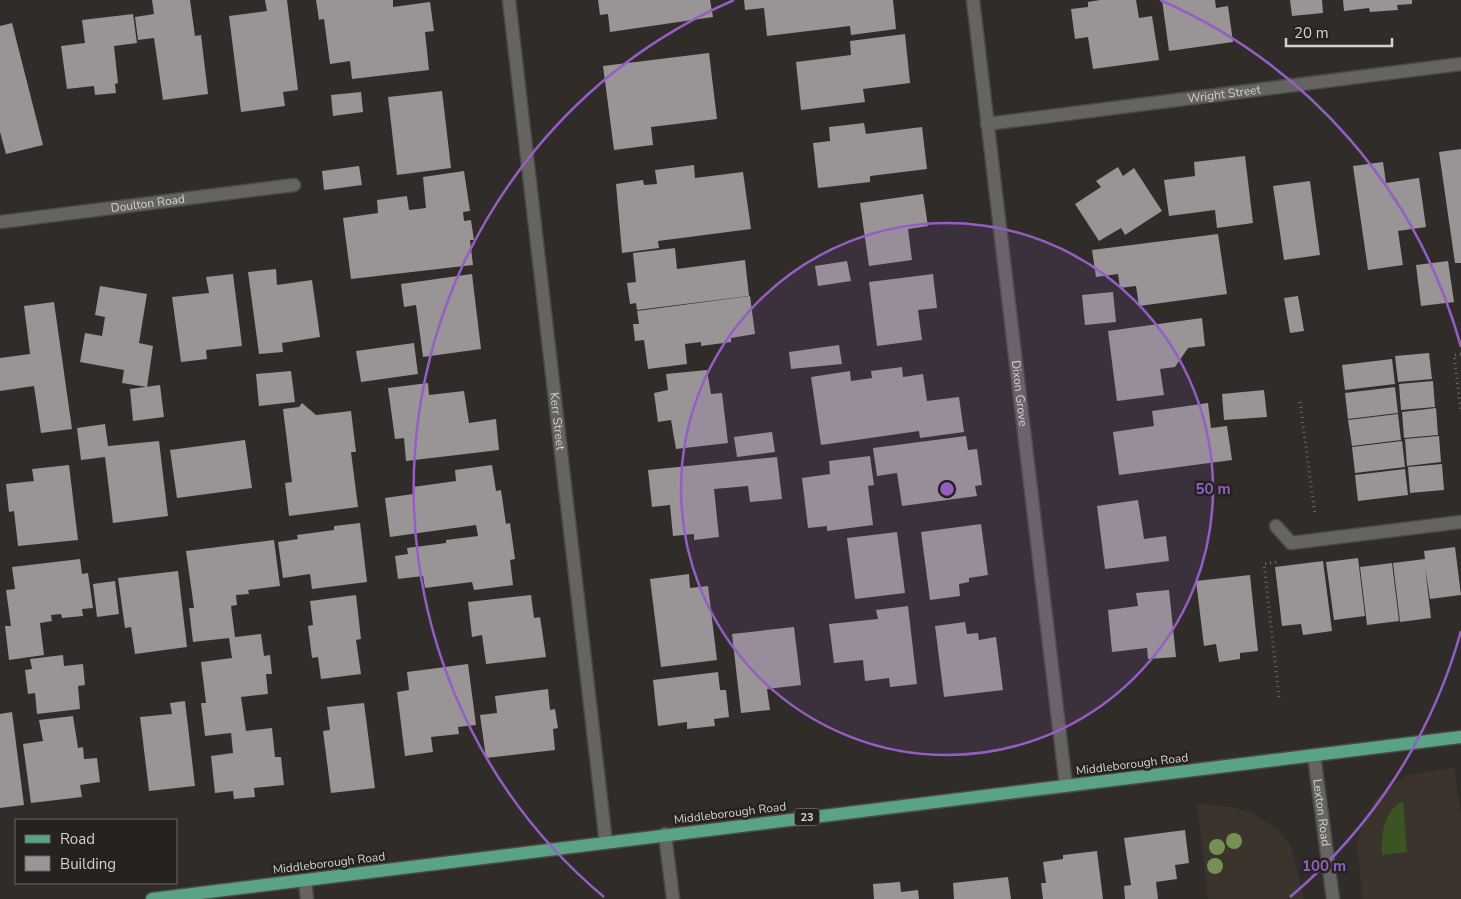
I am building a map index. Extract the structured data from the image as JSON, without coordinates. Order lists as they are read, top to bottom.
{
  "streets": {
    "main road": ["Middleborough Road", "23"],
    "street": [
      "Wright Street",
      "Doulton Road",
      "Dixon Grove",
      "Kerr Street",
      "Lexton Road"
    ]
  },
  "crossings": [
    ["Wright Street", "Dixon Grove"],
    ["Dixon Grove", "Middleborough Road"],
    ["Kerr Street", "Middleborough Road"],
    ["Middleborough Road", "Lexton Road"]
  ],
  "legend": ["Road", "Building"],
  "scale_bar": "20 m",
  "rings": ["50 m", "100 m"]
}
